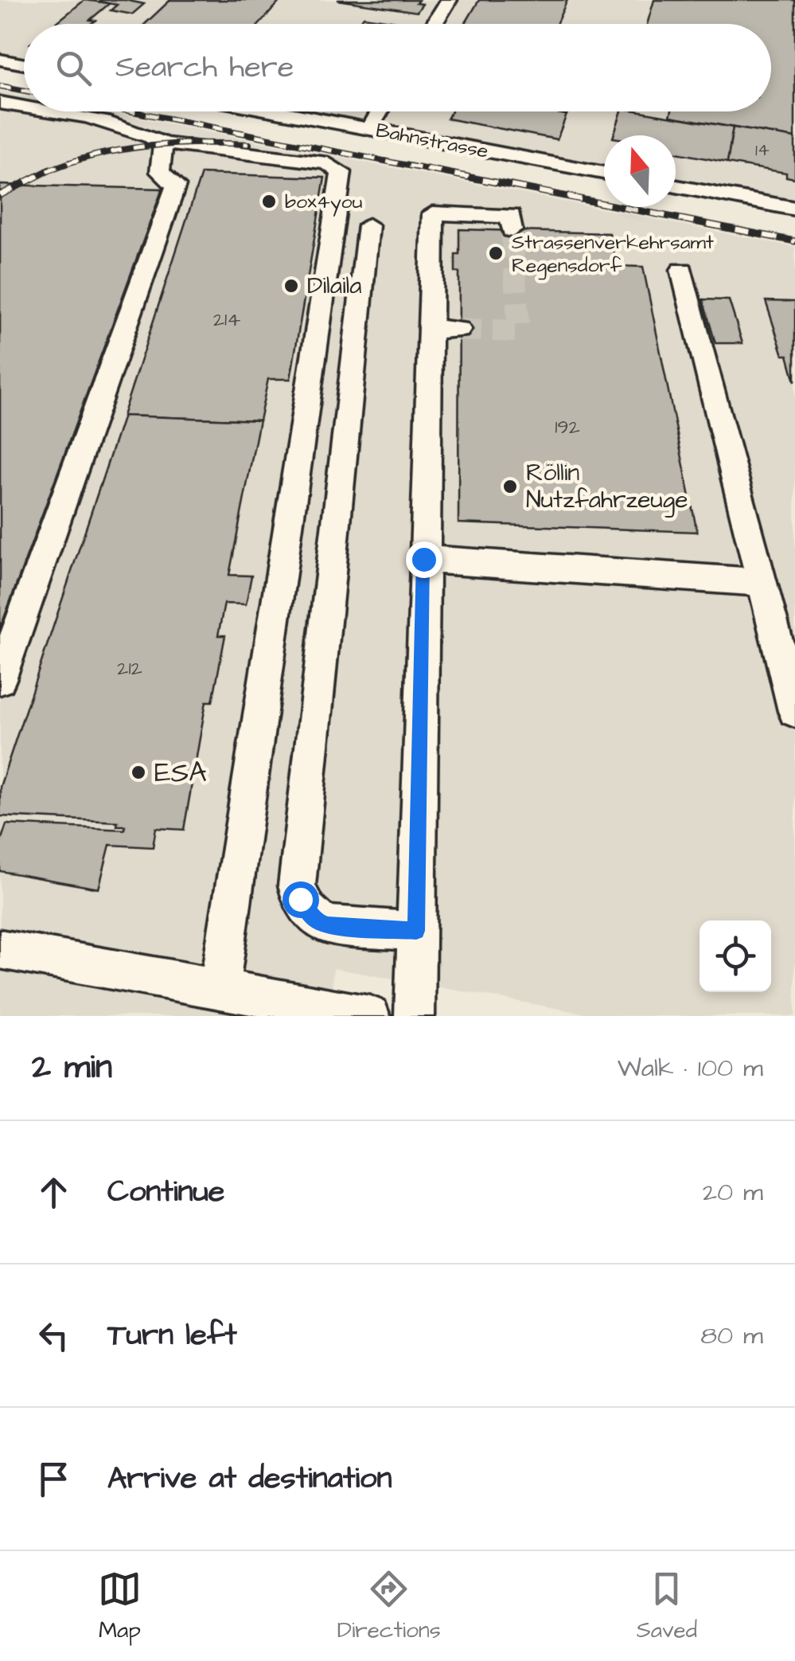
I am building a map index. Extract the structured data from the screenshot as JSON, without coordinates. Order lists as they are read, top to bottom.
{
  "streets": {
    "street": ["Bahnstrasse"]
  },
  "places": [
    "box4you",
    "Strassenverkehrsamt Regensdorf",
    "Dilaila",
    "Röllin Nutzfahrzeuge",
    "ESA"
  ],
  "house_numbers": [
    "14",
    "214",
    "192",
    "212"
  ],
  "north": "top",
  "page": {
    "search": "Search here",
    "heading": ["2 min", "Walk · 100 m"],
    "list": [
      ["Continue", "20 m"],
      ["Turn left", "80 m"],
      "Arrive at destination"
    ],
    "nav": ["Map", "Directions", "Saved"]
  }
}
